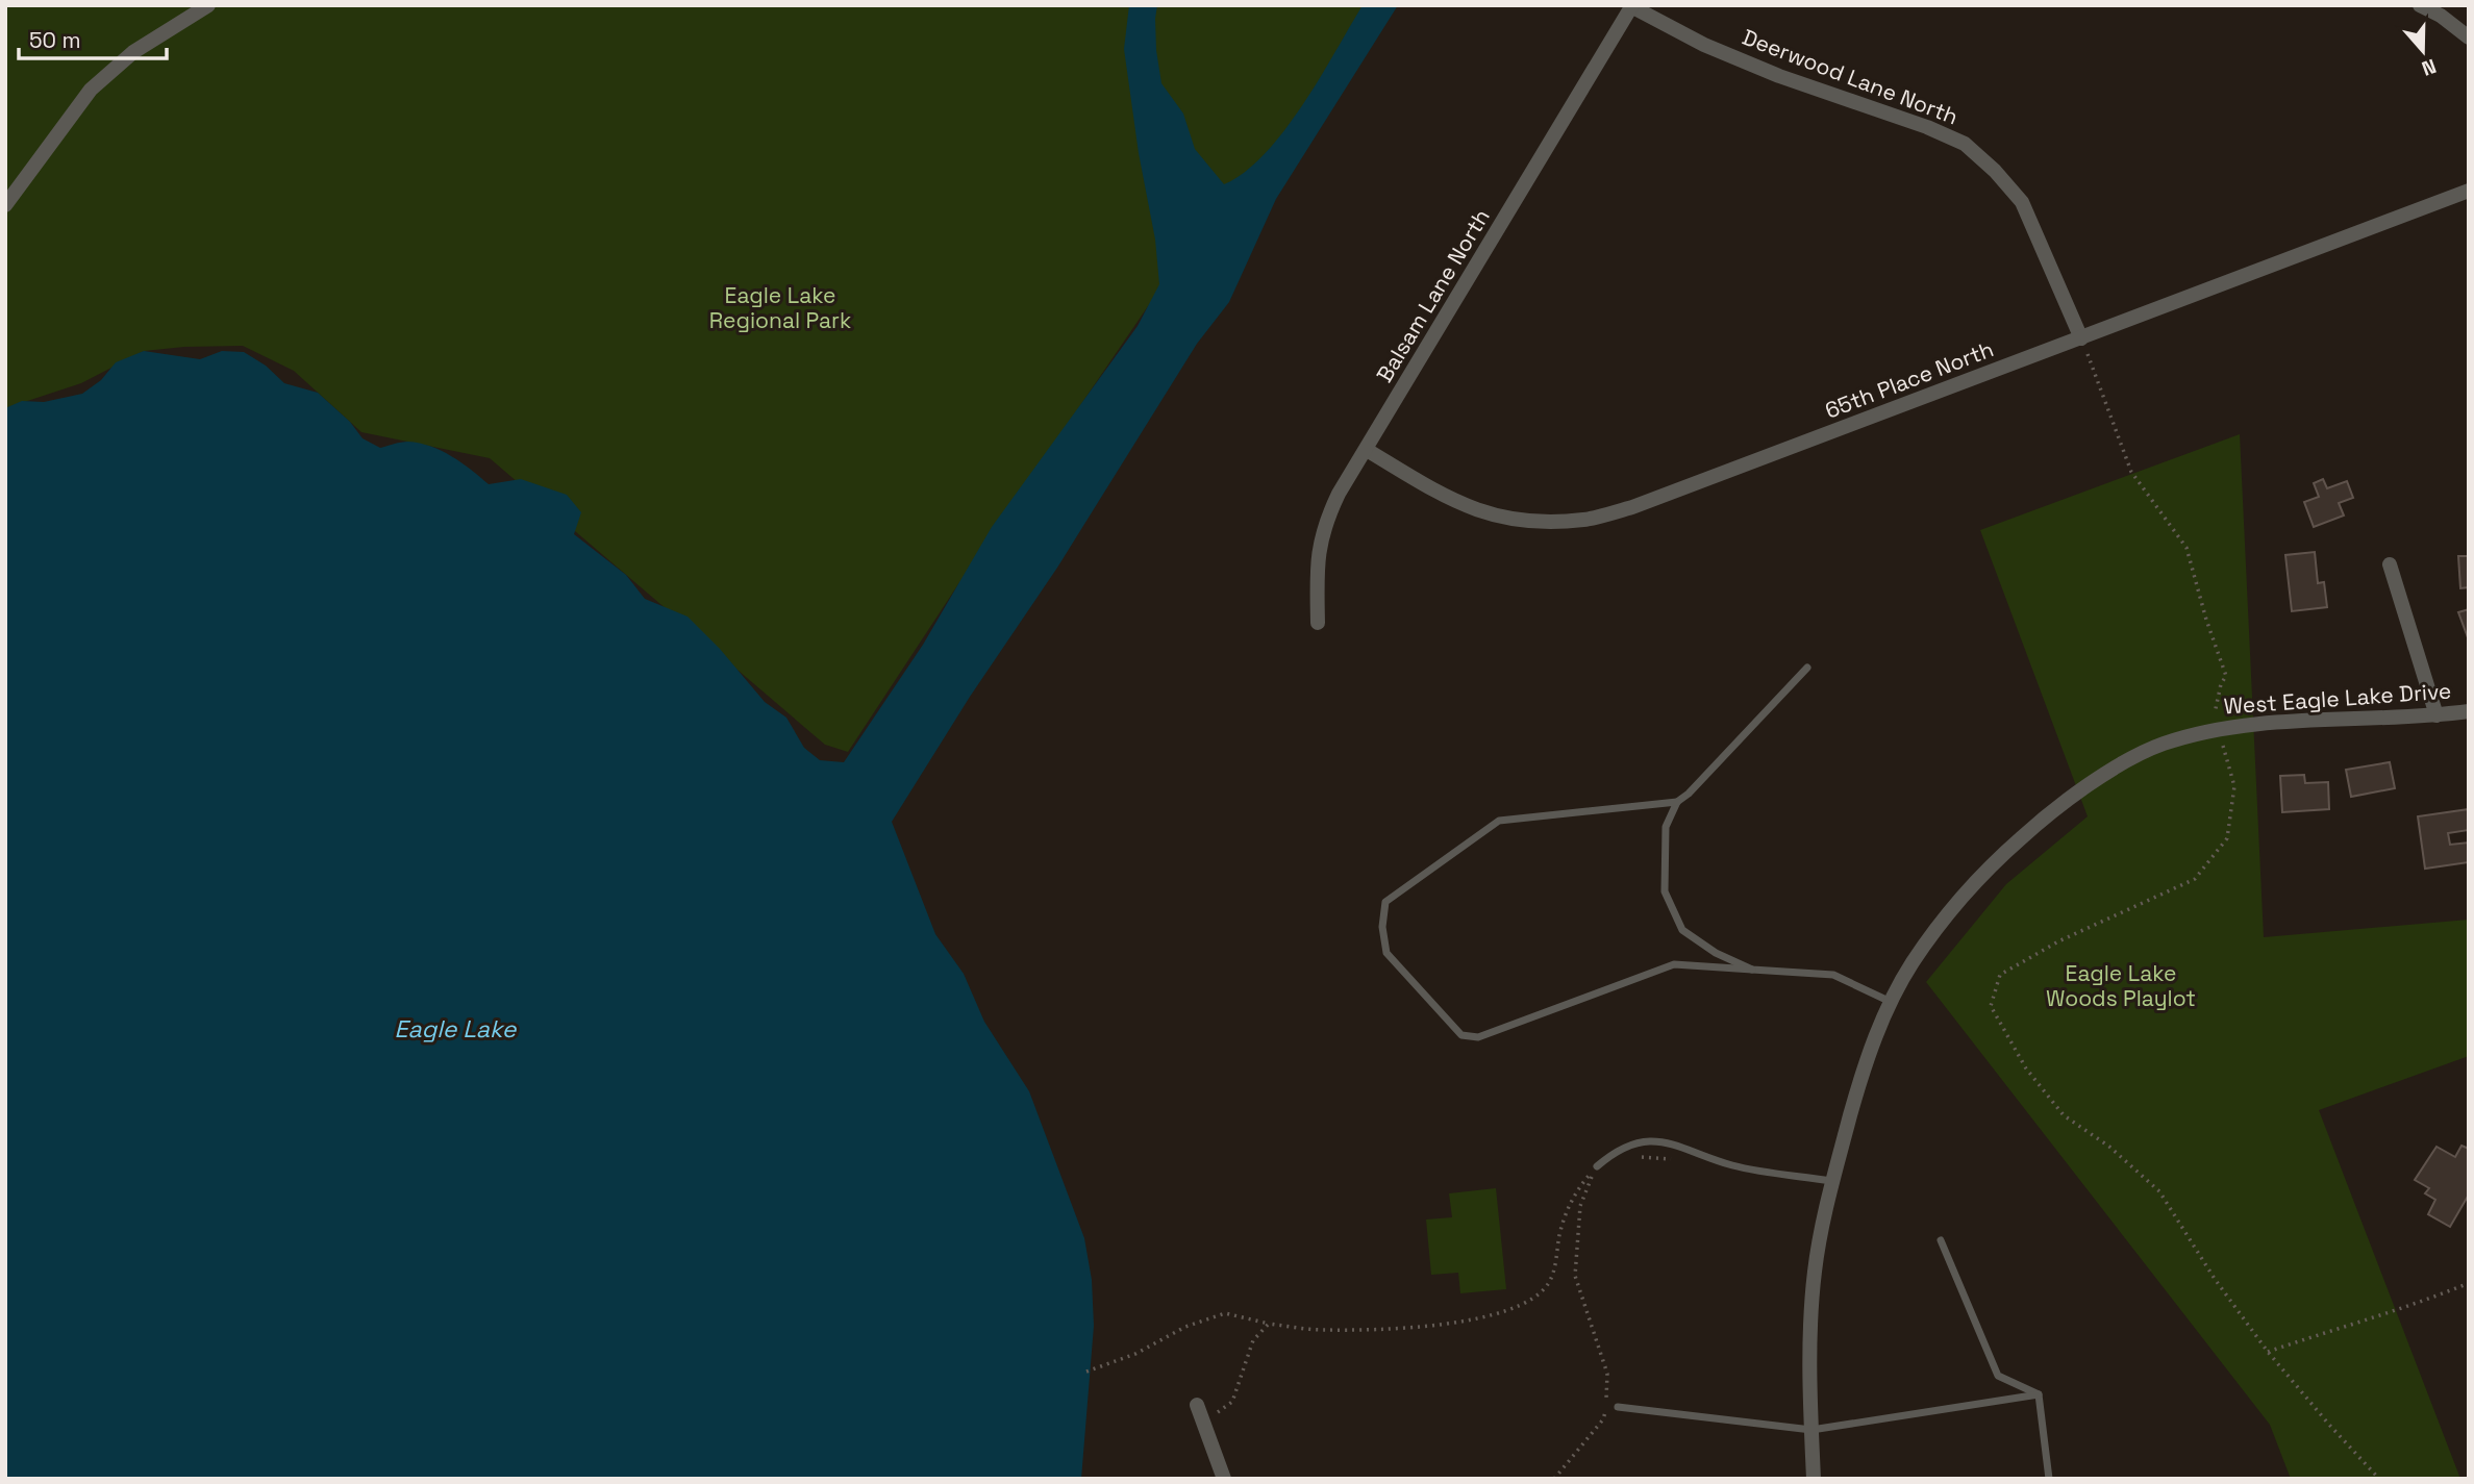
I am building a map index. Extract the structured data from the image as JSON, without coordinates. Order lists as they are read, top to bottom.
{
  "streets": {
    "street": [
      "Deerwood Lane North",
      "Balsam Lane North",
      "65th Place North",
      "West Eagle Lake Drive"
    ]
  },
  "crossings": [
    ["Deerwood Lane North", "Balsam Lane North"],
    ["Deerwood Lane North", "65th Place North"],
    ["Balsam Lane North", "65th Place North"]
  ],
  "water": ["Eagle Lake"],
  "parks": ["Eagle Lake Regional Park", "Eagle Lake Woods Playlot"],
  "scale_bar": "50 m",
  "north": "bottom"
}
